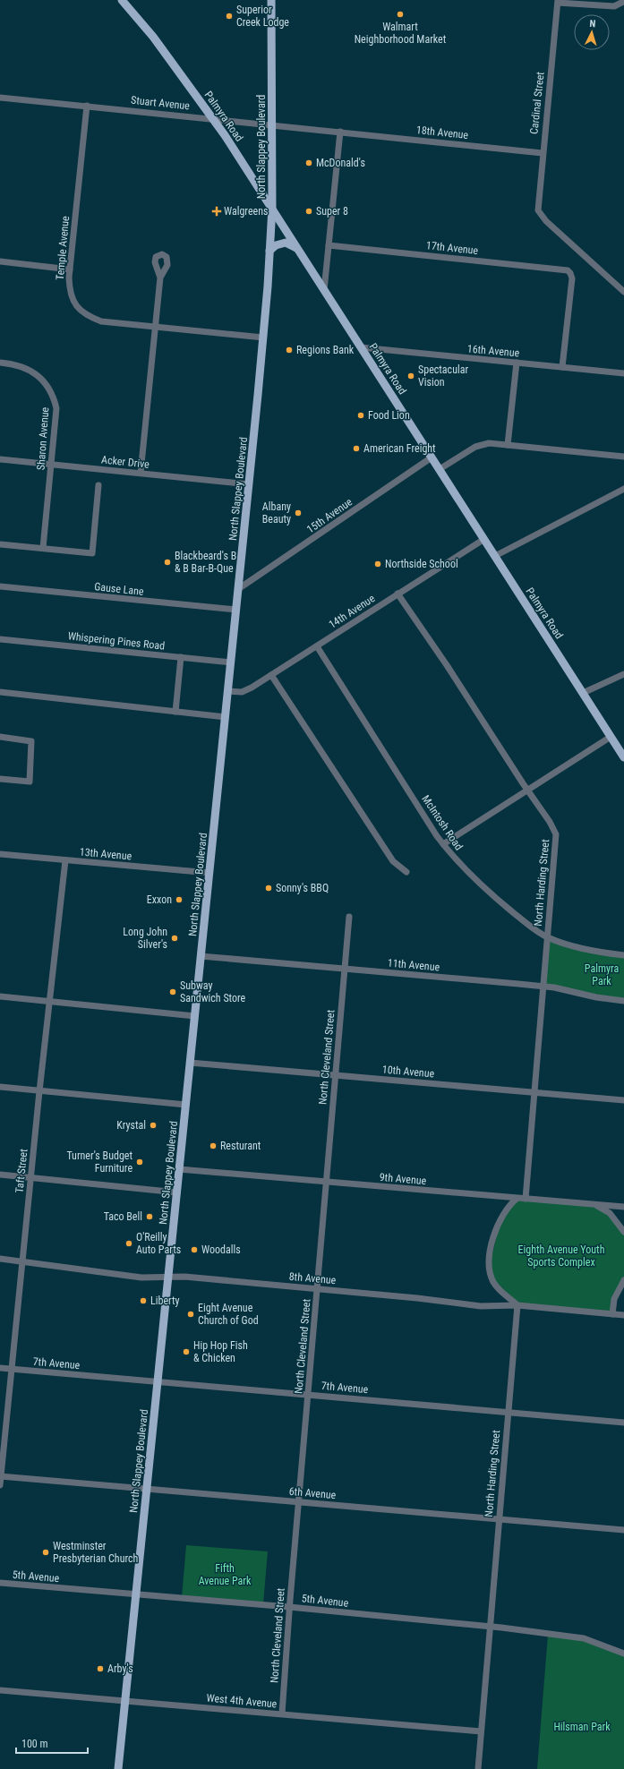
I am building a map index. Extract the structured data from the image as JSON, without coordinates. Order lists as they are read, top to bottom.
{
  "streets": {
    "main road": ["Palmyra Road", "North Slappey Boulevard"],
    "street": [
      "Stuart Avenue",
      "Cardinal Street",
      "18th Avenue",
      "Temple Avenue",
      "17th Avenue",
      "16th Avenue",
      "Sharon Avenue",
      "Acker Drive",
      "15th Avenue",
      "Gause Lane",
      "14th Avenue",
      "Whispering Pines Road",
      "McIntosh Road",
      "13th Avenue",
      "North Harding Street",
      "11th Avenue",
      "North Cleveland Street",
      "10th Avenue",
      "Taft Street",
      "9th Avenue",
      "8th Avenue",
      "7th Avenue",
      "6th Avenue",
      "5th Avenue",
      "West 4th Avenue"
    ]
  },
  "crossings": [
    ["Stuart Avenue", "Palmyra Road"],
    ["Stuart Avenue", "18th Avenue"],
    ["Stuart Avenue", "North Slappey Boulevard"],
    ["Stuart Avenue", "Temple Avenue"],
    ["Cardinal Street", "18th Avenue"],
    ["Palmyra Road", "North Slappey Boulevard"],
    ["Palmyra Road", "16th Avenue"],
    ["Palmyra Road", "15th Avenue"],
    ["Palmyra Road", "14th Avenue"],
    ["North Slappey Boulevard", "Temple Avenue"],
    ["North Slappey Boulevard", "Acker Drive"],
    ["North Slappey Boulevard", "15th Avenue"],
    ["North Slappey Boulevard", "Gause Lane"],
    ["North Slappey Boulevard", "14th Avenue"],
    ["North Slappey Boulevard", "Whispering Pines Road"],
    ["North Slappey Boulevard", "13th Avenue"],
    ["North Slappey Boulevard", "11th Avenue"],
    ["North Slappey Boulevard", "10th Avenue"],
    ["North Slappey Boulevard", "9th Avenue"],
    ["North Slappey Boulevard", "8th Avenue"],
    ["North Slappey Boulevard", "7th Avenue"],
    ["North Slappey Boulevard", "6th Avenue"],
    ["North Slappey Boulevard", "5th Avenue"],
    ["North Slappey Boulevard", "West 4th Avenue"],
    ["17th Avenue", "16th Avenue"],
    ["Sharon Avenue", "Acker Drive"],
    ["14th Avenue", "McIntosh Road"],
    ["14th Avenue", "North Harding Street"],
    ["McIntosh Road", "North Harding Street"],
    ["13th Avenue", "Taft Street"],
    ["North Harding Street", "11th Avenue"],
    ["North Harding Street", "10th Avenue"],
    ["North Harding Street", "9th Avenue"],
    ["North Harding Street", "8th Avenue"],
    ["North Harding Street", "7th Avenue"],
    ["North Harding Street", "6th Avenue"],
    ["North Harding Street", "5th Avenue"],
    ["North Harding Street", "West 4th Avenue"],
    ["11th Avenue", "North Cleveland Street"],
    ["North Cleveland Street", "10th Avenue"],
    ["North Cleveland Street", "9th Avenue"],
    ["North Cleveland Street", "8th Avenue"],
    ["North Cleveland Street", "7th Avenue"],
    ["North Cleveland Street", "6th Avenue"],
    ["North Cleveland Street", "5th Avenue"],
    ["North Cleveland Street", "West 4th Avenue"],
    ["Taft Street", "8th Avenue"],
    ["Taft Street", "7th Avenue"],
    ["Taft Street", "6th Avenue"]
  ],
  "parks": [
    "Palmyra Park",
    "Eighth Avenue Youth Sports Complex",
    "Fifth Avenue Park",
    "Hilsman Park"
  ],
  "places": {
    "other": [
      "Walmart Neighborhood Market",
      "Superior Creek Lodge",
      "McDonald's",
      "Super 8",
      "Regions Bank",
      "Spectacular Vision",
      "Food Lion",
      "American Freight",
      "Albany Beauty",
      "Blackbeard's B & B Bar-B-Que",
      "Northside School",
      "Sonny's BBQ",
      "Exxon",
      "Long John Silver's",
      "Subway Sandwich Store",
      "Krystal",
      "Resturant",
      "Turner's Budget Furniture",
      "Taco Bell",
      "O'Reilly Auto Parts",
      "Woodalls",
      "Liberty",
      "Eight Avenue Church of God",
      "Hip Hop Fish & Chicken",
      "Westminster Presbyterian Church",
      "Arby's"
    ],
    "health": ["Walgreens"]
  },
  "scale_bar": "100 m",
  "north": "top"
}
